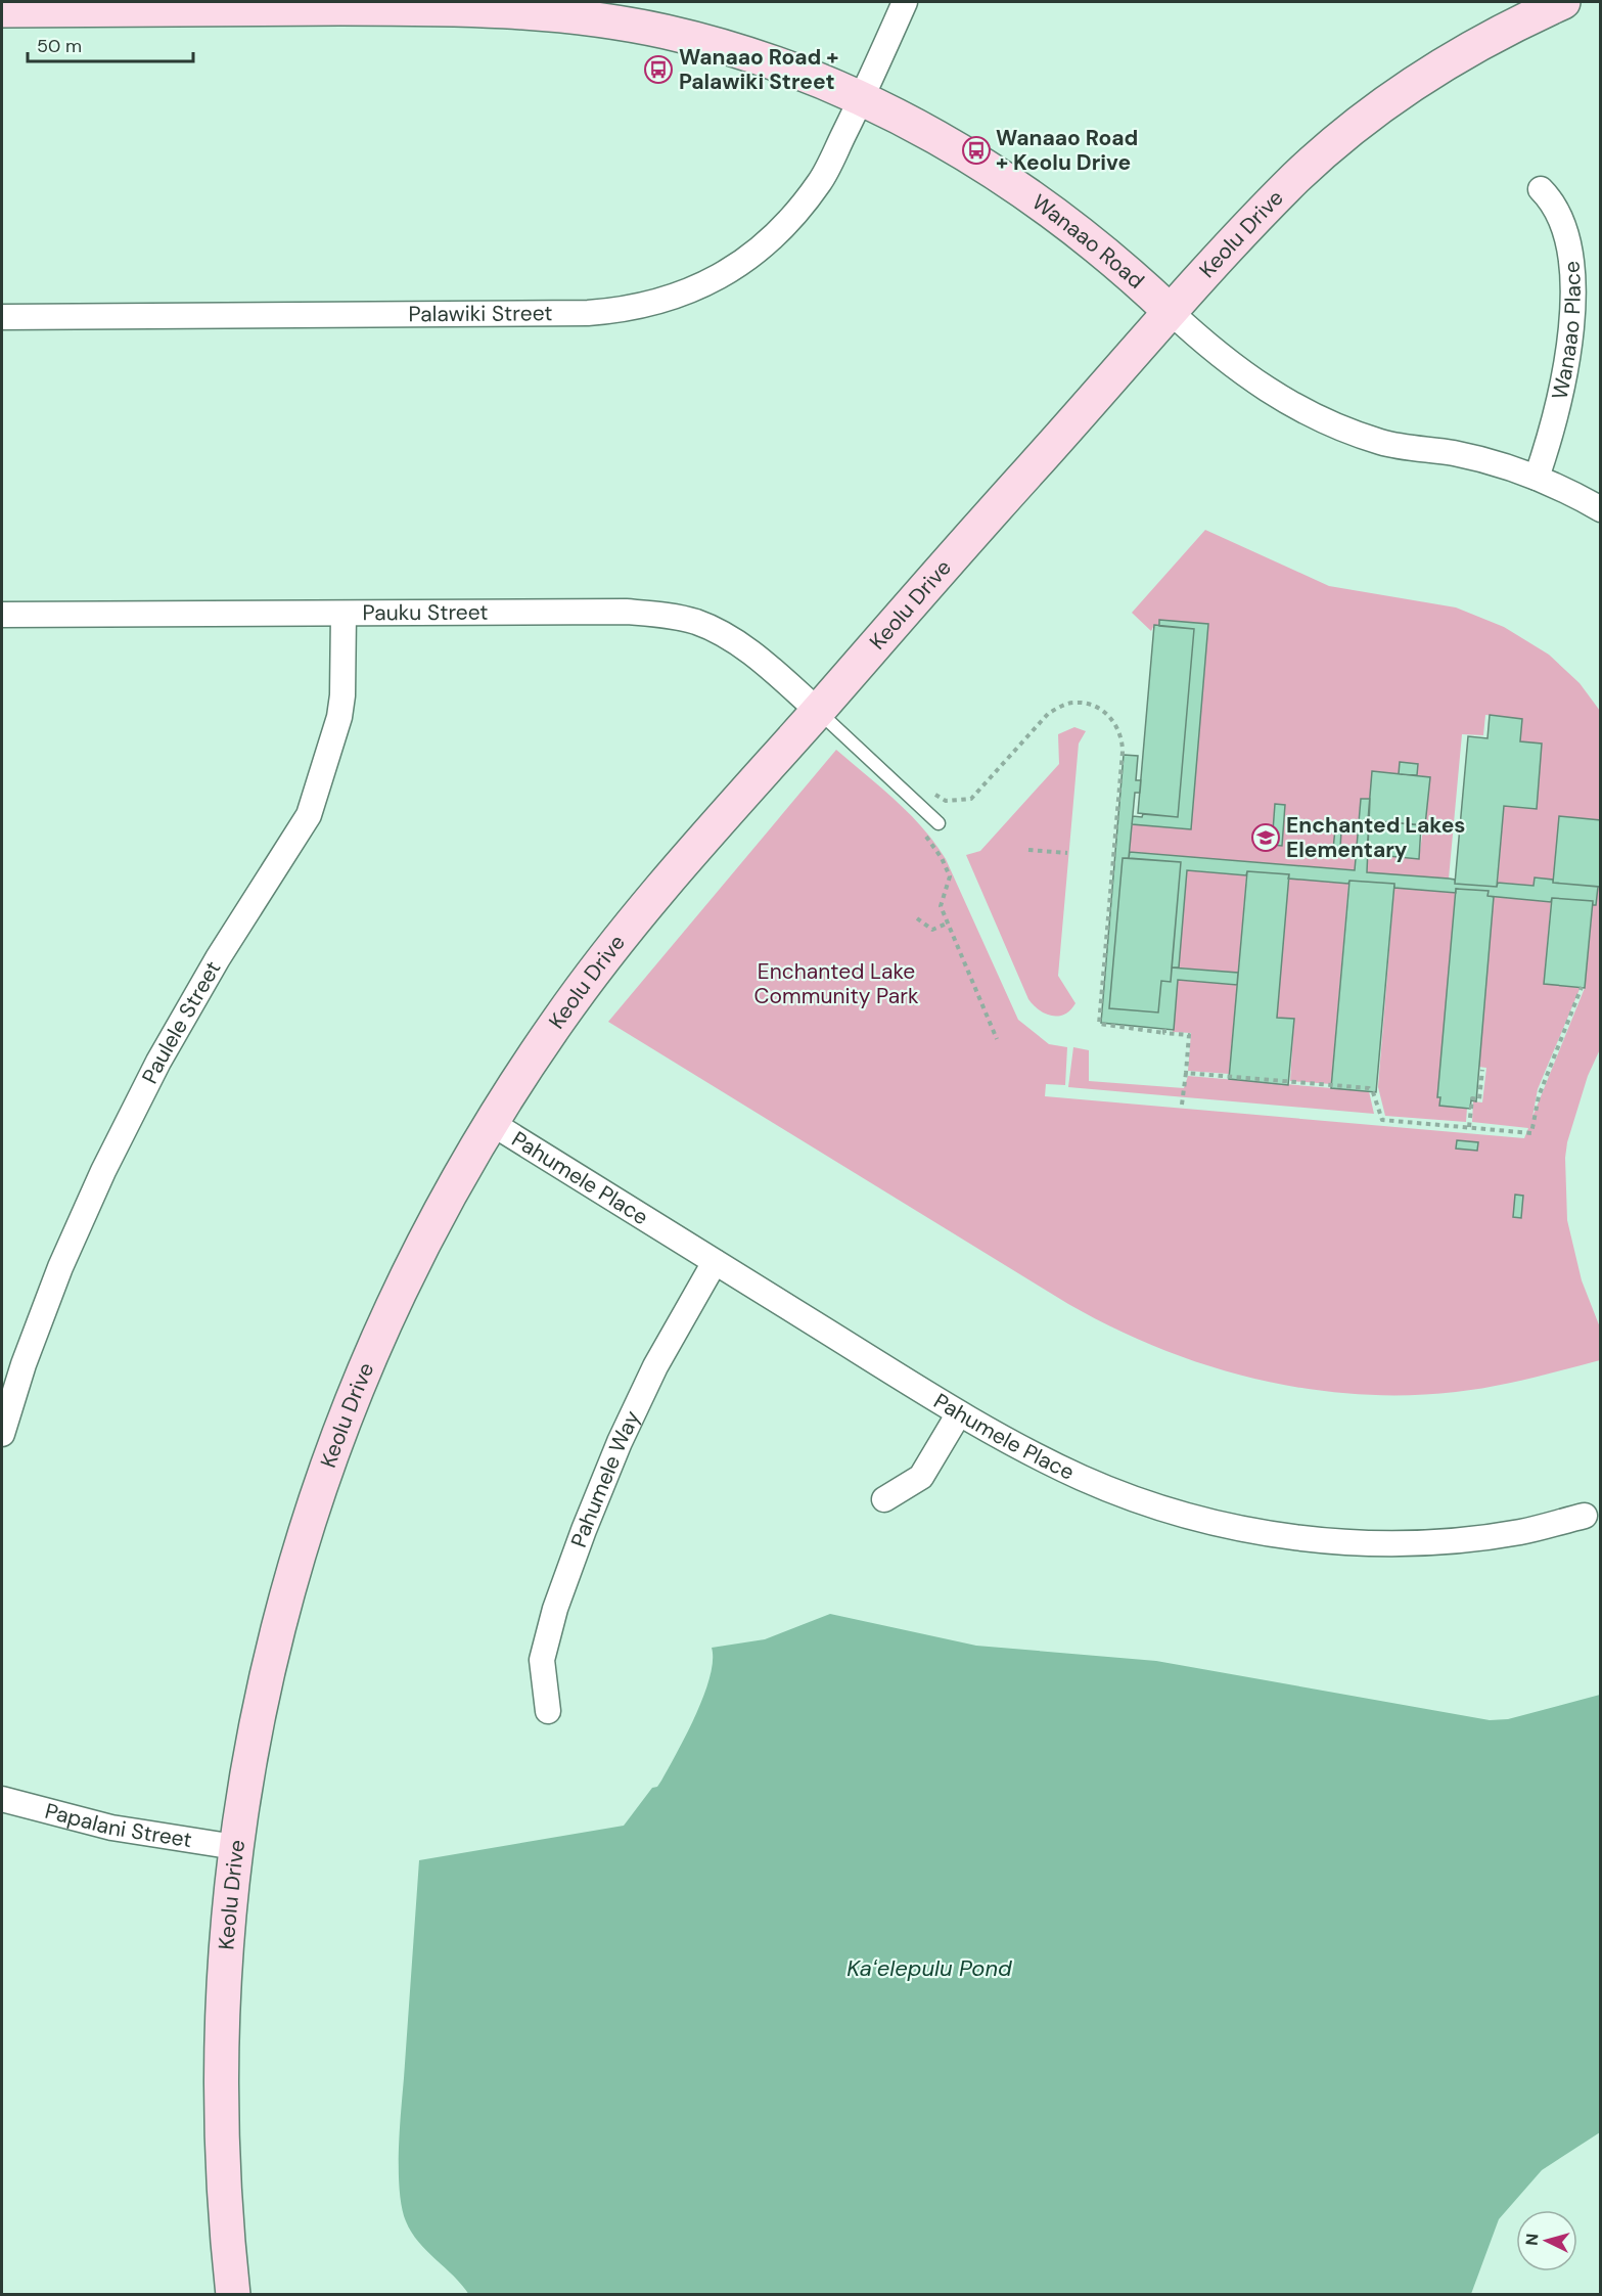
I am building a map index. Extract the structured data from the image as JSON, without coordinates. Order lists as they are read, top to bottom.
{
  "streets": {
    "main road": ["Keolu Drive", "Wanaao Road"],
    "street": [
      "Palawiki Street",
      "Wanaao Place",
      "Pauku Street",
      "Paulele Street",
      "Pahumele Place",
      "Pahumele Way",
      "Papalani Street"
    ]
  },
  "crossings": [
    ["Keolu Drive", "Wanaao Road"],
    ["Keolu Drive", "Pauku Street"],
    ["Keolu Drive", "Pahumele Place"],
    ["Keolu Drive", "Papalani Street"],
    ["Wanaao Road", "Palawiki Street"],
    ["Wanaao Road", "Wanaao Place"],
    ["Pauku Street", "Paulele Street"],
    ["Pahumele Place", "Pahumele Way"]
  ],
  "water": ["Kaʻelepulu Pond"],
  "parks": ["Enchanted Lake Community Park"],
  "places": {
    "bus stop": ["Wanaao Road + Palawiki Street", "Wanaao Road + Keolu Drive"],
    "school or university": ["Enchanted Lakes Elementary"]
  },
  "scale_bar": "50 m",
  "north": "left"
}
